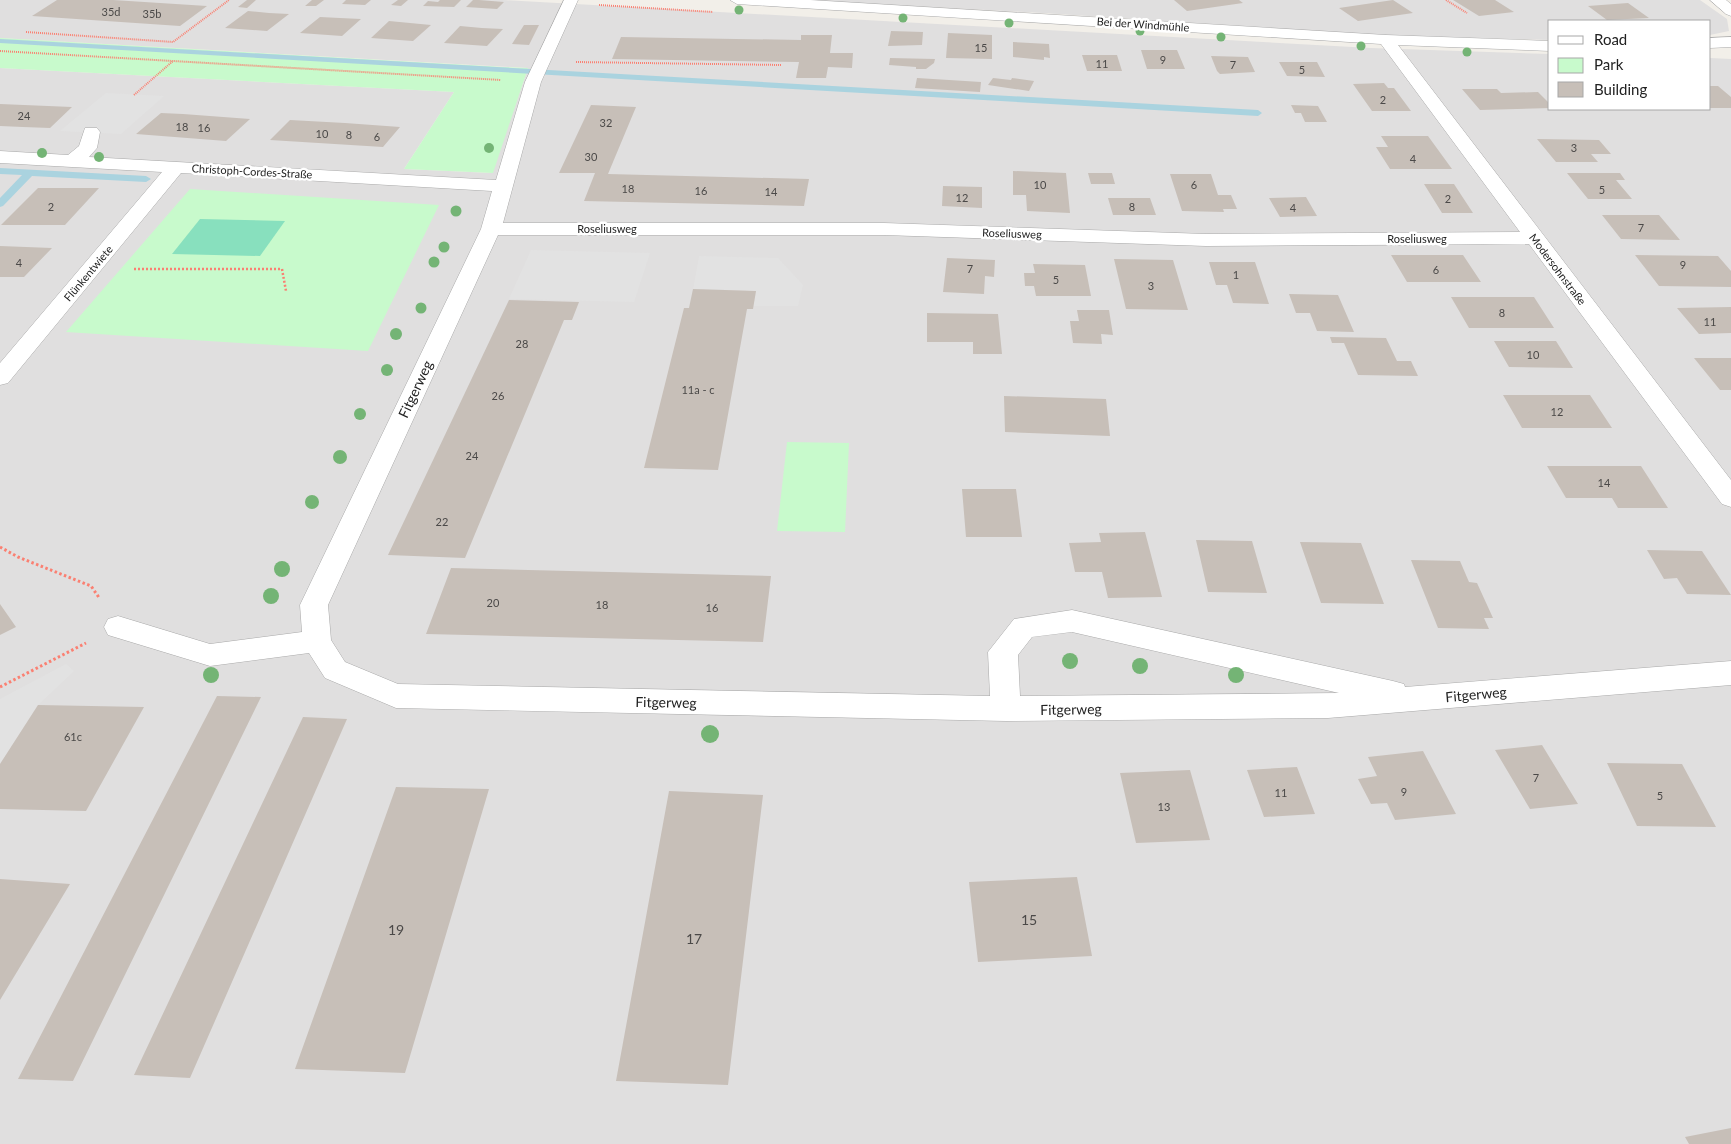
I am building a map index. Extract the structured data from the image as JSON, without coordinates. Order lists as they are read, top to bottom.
{
  "streets": {
    "street": [
      "Bei der Windmühle",
      "Christoph-Cordes-Straße",
      "Roseliusweg",
      "Modersohnstraße",
      "Flünkentwiete",
      "Fitgerweg"
    ]
  },
  "crossings": [
    ["Bei der Windmühle", "Modersohnstraße"],
    ["Christoph-Cordes-Straße", "Flünkentwiete"],
    ["Christoph-Cordes-Straße", "Fitgerweg"],
    ["Roseliusweg", "Modersohnstraße"],
    ["Roseliusweg", "Fitgerweg"]
  ],
  "house_numbers": [
    "35d",
    "35b",
    "15",
    "9",
    "11",
    "7",
    "5",
    "2",
    "24",
    "32",
    "18",
    "16",
    "10",
    "8",
    "6",
    "3",
    "30",
    "4",
    "10",
    "6",
    "18",
    "5",
    "16",
    "14",
    "12",
    "2",
    "2",
    "8",
    "4",
    "7",
    "4",
    "9",
    "7",
    "6",
    "1",
    "5",
    "3",
    "8",
    "11",
    "28",
    "10",
    "11a - c",
    "26",
    "12",
    "24",
    "14",
    "22",
    "20",
    "18",
    "16",
    "61c",
    "7",
    "9",
    "11",
    "5",
    "13",
    "15",
    "19",
    "17"
  ],
  "legend": ["Road", "Park", "Building"]
}
